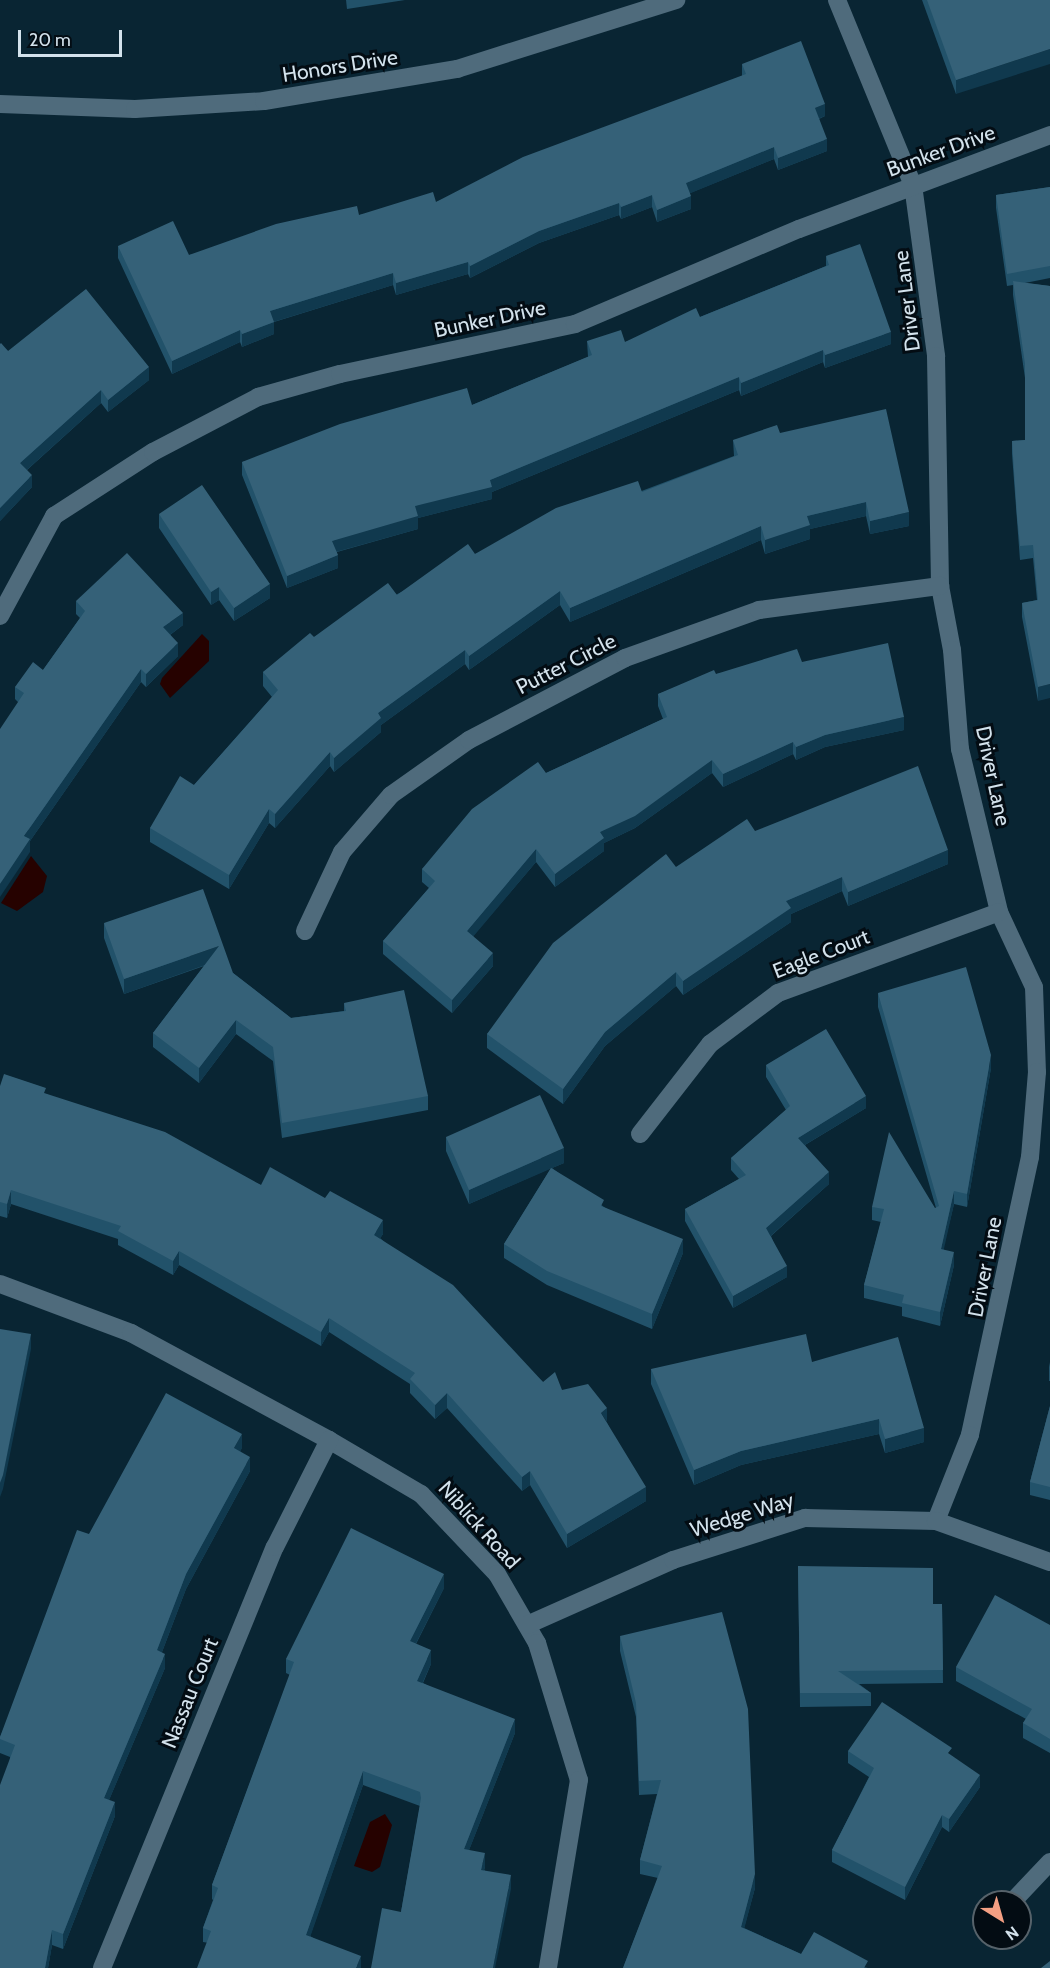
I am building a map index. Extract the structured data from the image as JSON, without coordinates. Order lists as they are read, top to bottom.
{
  "streets": {
    "street": [
      "Honors Drive",
      "Bunker Drive",
      "Driver Lane",
      "Putter Circle",
      "Eagle Court",
      "Wedge Way",
      "Niblick Road",
      "Nassau Court"
    ]
  },
  "crossings": [
    ["Bunker Drive", "Driver Lane"],
    ["Driver Lane", "Putter Circle"],
    ["Driver Lane", "Eagle Court"],
    ["Driver Lane", "Wedge Way"],
    ["Wedge Way", "Niblick Road"],
    ["Niblick Road", "Nassau Court"]
  ],
  "scale_bar": "20 m",
  "north": "bottom right"
}
